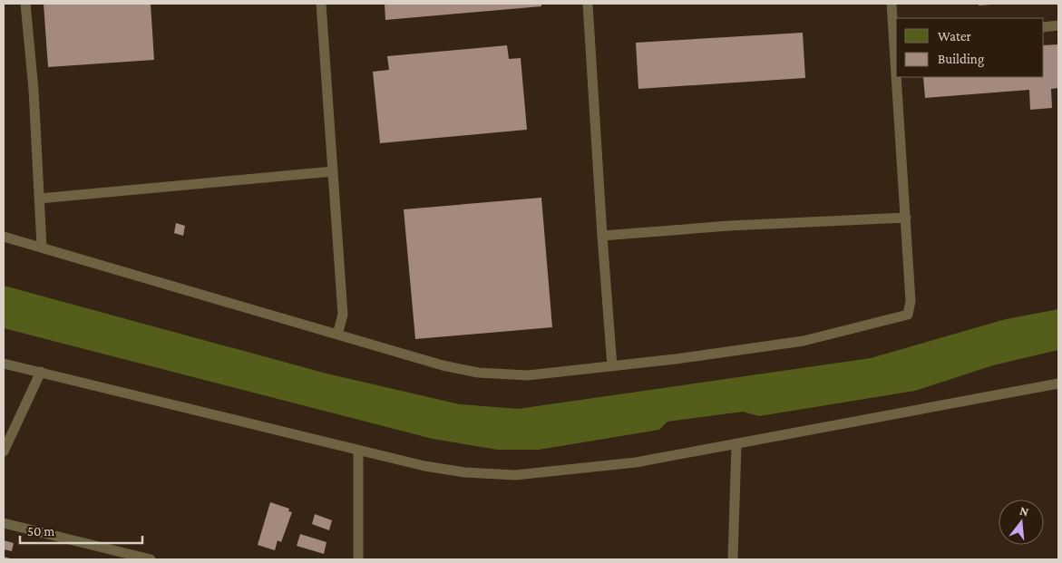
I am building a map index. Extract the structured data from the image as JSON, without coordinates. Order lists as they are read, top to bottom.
{
  "legend": ["Water", "Building"],
  "scale_bar": "50 m",
  "north": "top"
}
